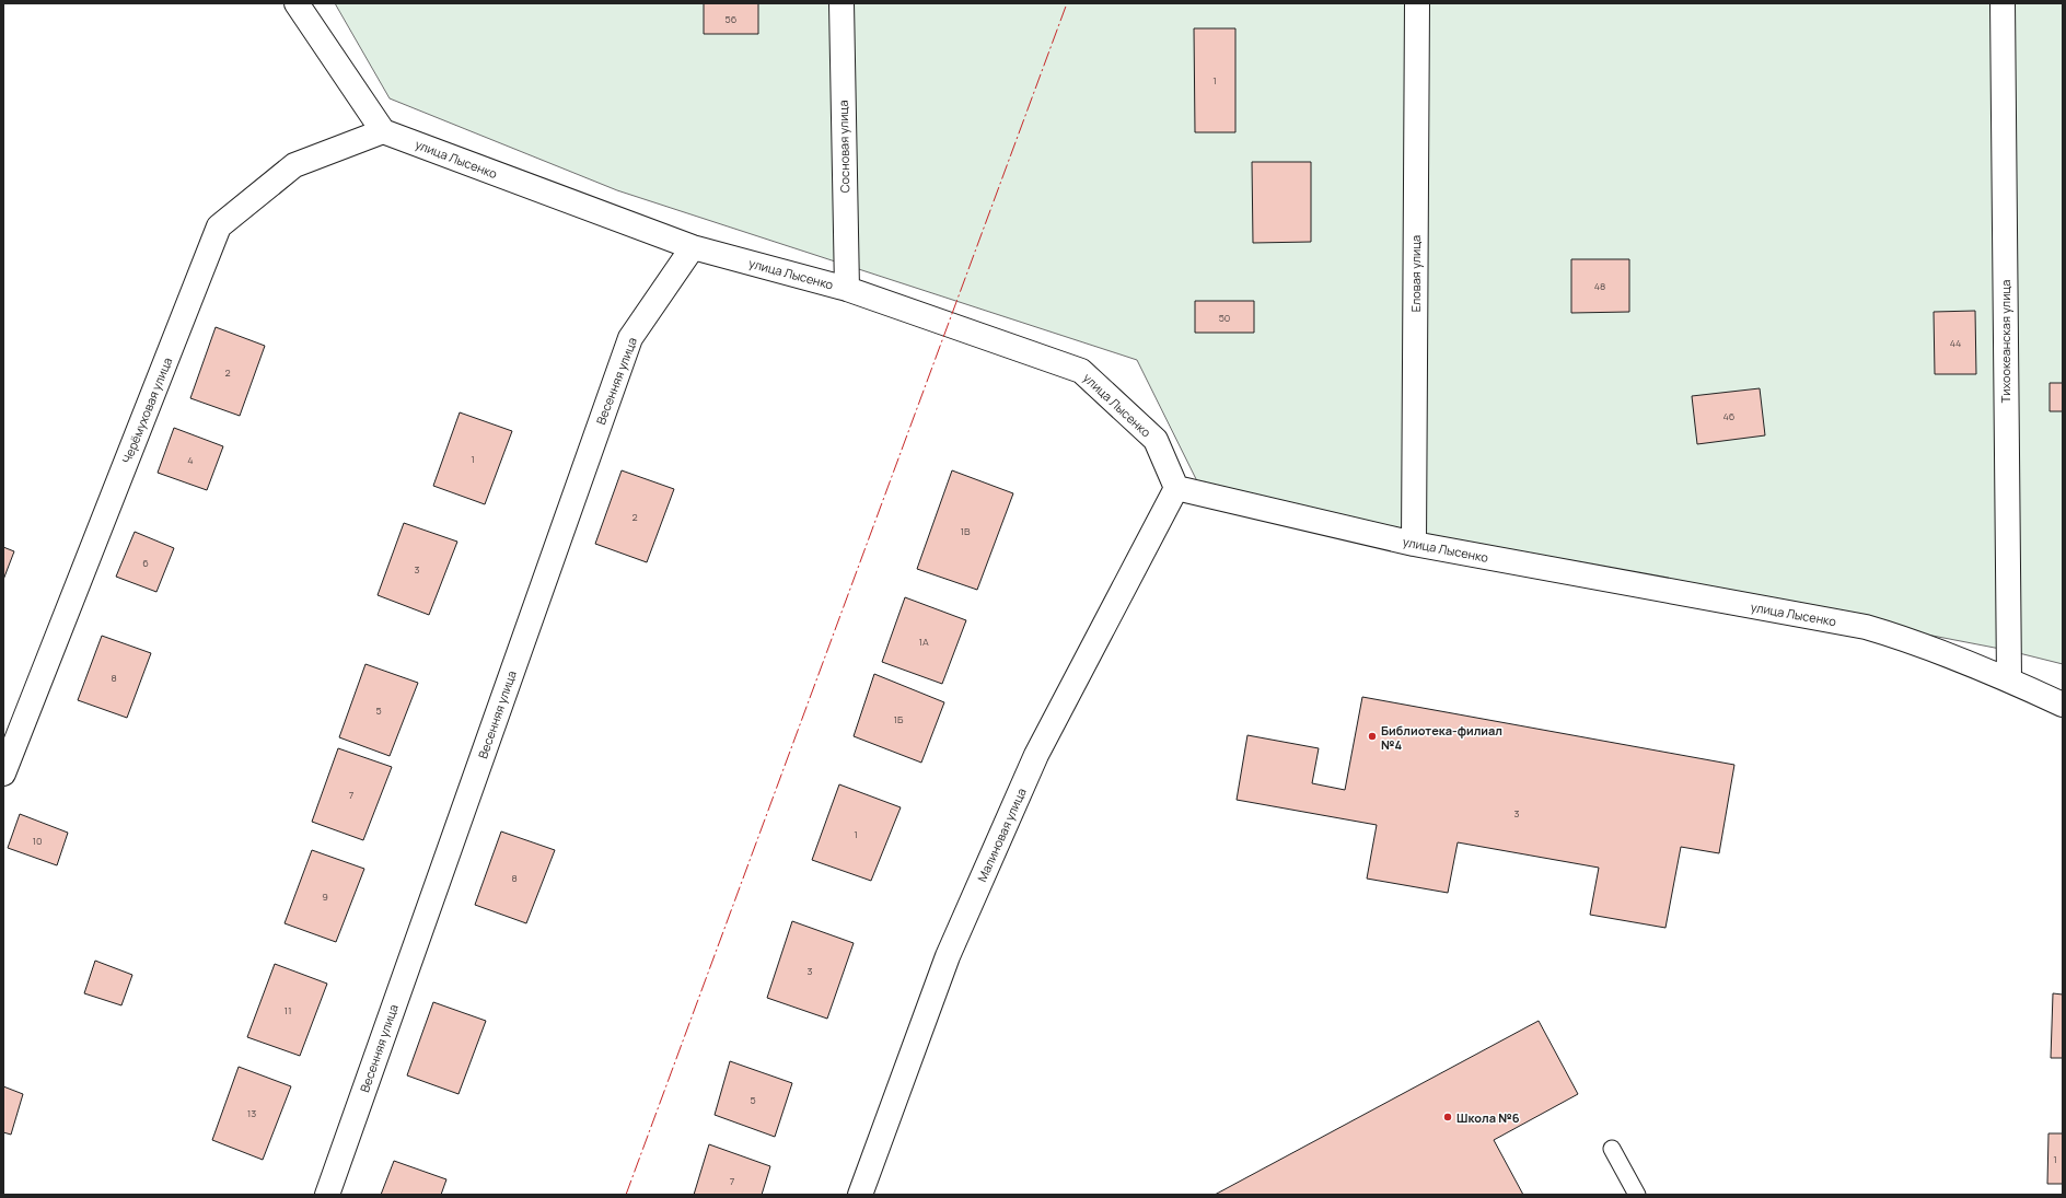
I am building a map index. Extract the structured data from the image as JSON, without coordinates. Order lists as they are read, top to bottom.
{
  "streets": {
    "street": [
      "Сосновая улица",
      "улица Лысенко",
      "Еловая улица",
      "Тихоокеанская улица",
      "Весенняя улица",
      "Черёмуховая улица",
      "Малиновая улица"
    ]
  },
  "crossings": [
    ["Сосновая улица", "улица Лысенко"],
    ["улица Лысенко", "Еловая улица"],
    ["улица Лысенко", "Тихоокеанская улица"],
    ["улица Лысенко", "Весенняя улица"],
    ["улица Лысенко", "Черёмуховая улица"],
    ["улица Лысенко", "Малиновая улица"]
  ],
  "places": ["Библиотека-филиал №4", "Школа №6"],
  "house_numbers": [
    "56",
    "1",
    "48",
    "50",
    "44",
    "2",
    "46",
    "1",
    "4",
    "2",
    "1В",
    "6",
    "3",
    "1А",
    "8",
    "5",
    "1Б",
    "7",
    "3",
    "1",
    "10",
    "8",
    "9",
    "3",
    "11",
    "5",
    "13",
    "1",
    "7"
  ]
}
